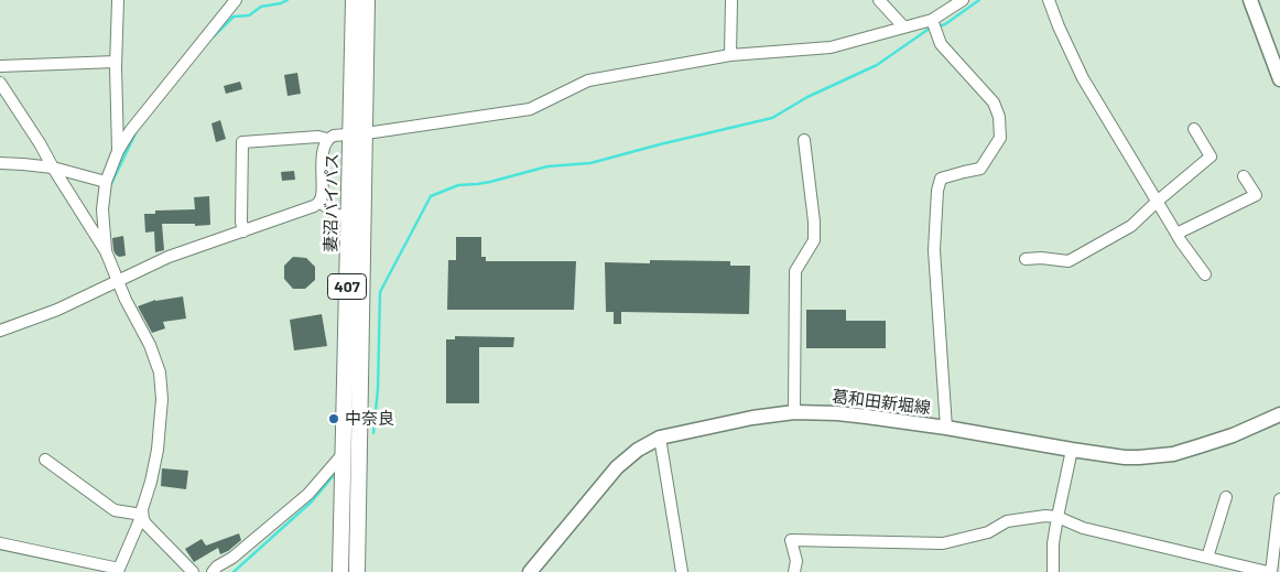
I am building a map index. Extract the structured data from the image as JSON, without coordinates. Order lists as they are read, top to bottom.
{
  "streets": {
    "highway": ["妻沼バイパス", "407"],
    "main road": ["葛和田新堀線"]
  },
  "places": ["中奈良"]
}
